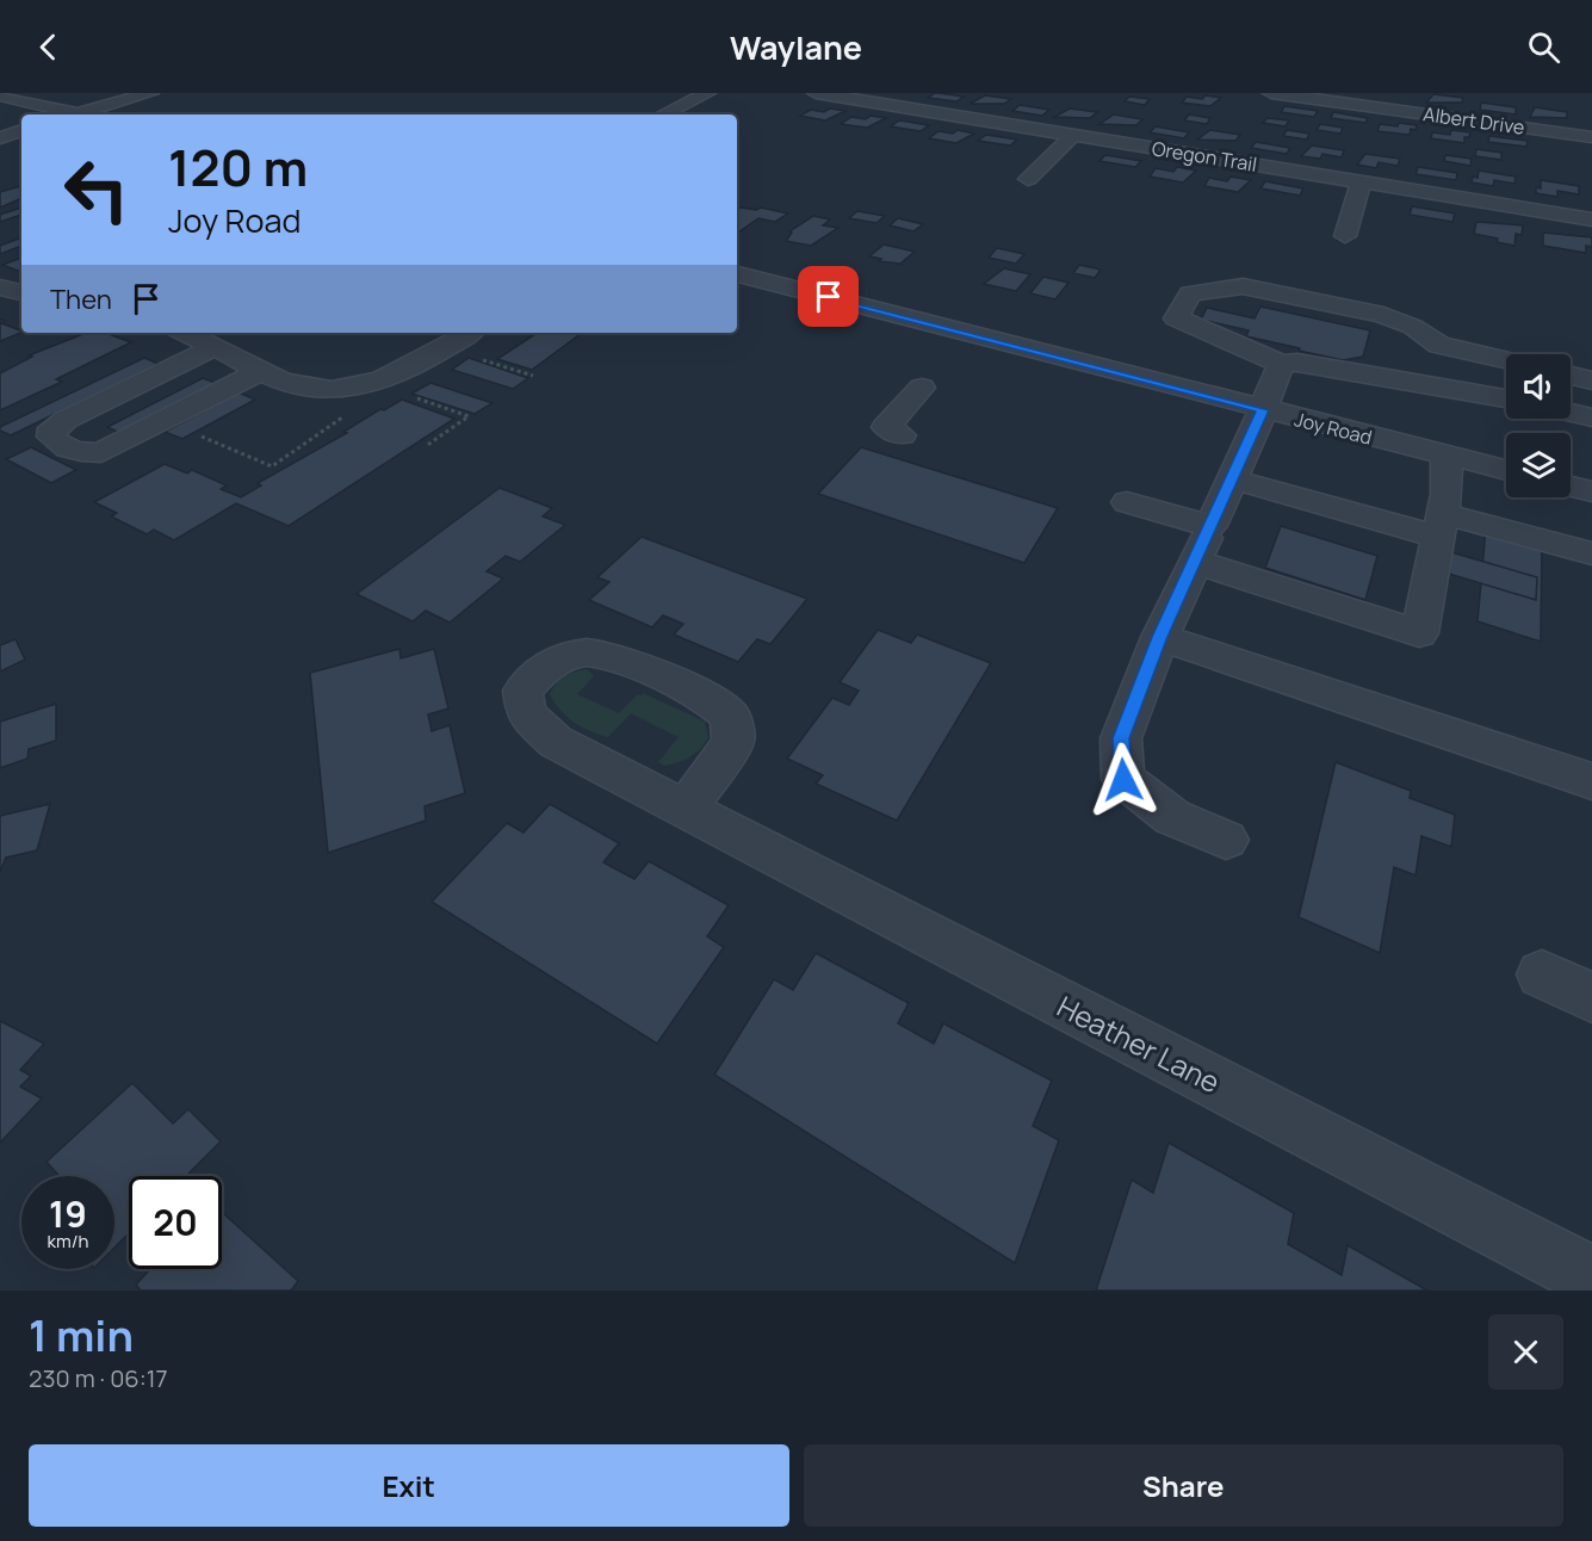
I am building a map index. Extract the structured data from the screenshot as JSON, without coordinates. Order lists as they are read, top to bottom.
{
  "streets": {
    "street": [
      "Albert Drive",
      "Oregon Trail",
      "Joy Road",
      "Heather Lane"
    ]
  },
  "page": {
    "header": "Waylane",
    "turn": ["120 m", "Joy Road"],
    "then": "Then",
    "speed": "19 km/h",
    "limit": "20",
    "heading": ["1 min", "230 m · 06:17"],
    "buttons": ["Exit", "Share"]
  }
}
